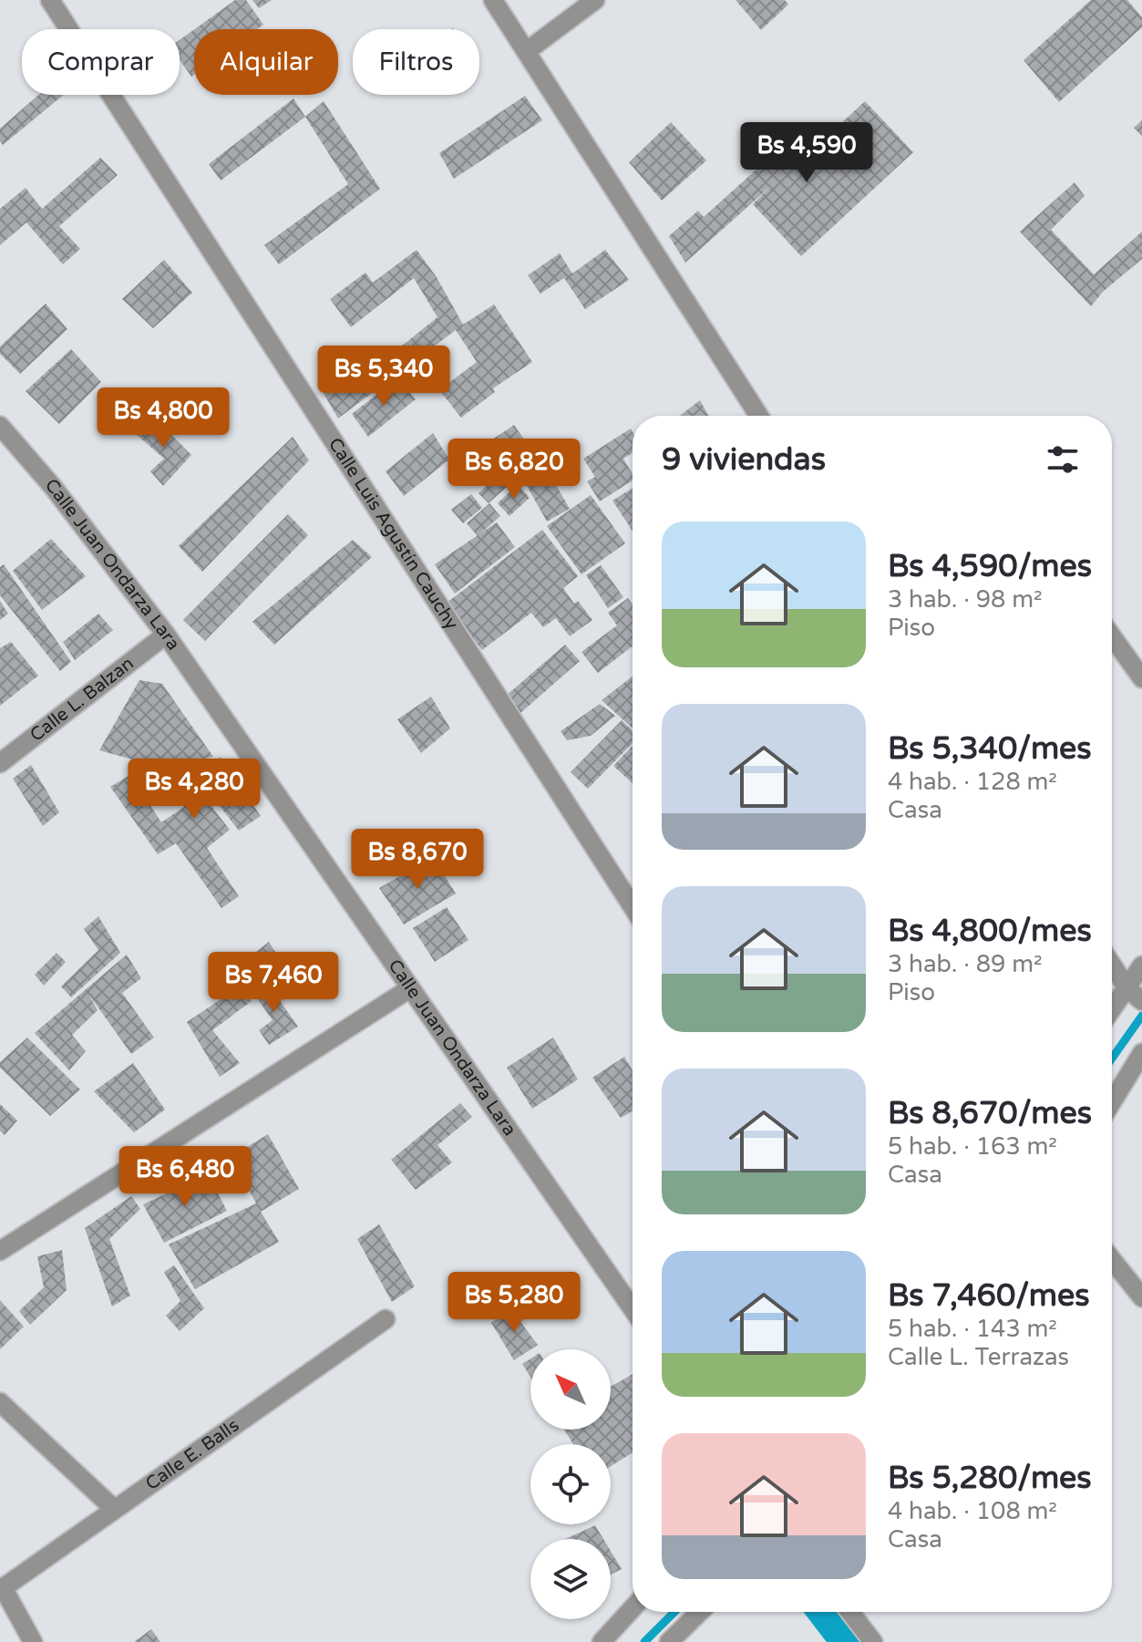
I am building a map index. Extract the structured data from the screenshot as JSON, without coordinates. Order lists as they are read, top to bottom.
{
  "streets": {
    "street": [
      "Calle Luis Agustín Cauchy",
      "Calle Juan Ondarza Lara",
      "Calle L. Balzan",
      "Calle E. Balls"
    ]
  },
  "crossings": [
    ["Calle Juan Ondarza Lara", "Calle L. Balzan"]
  ],
  "north": "top left",
  "page": {
    "chip": ["Comprar", "Alquilar", "Filtros"],
    "price": [
      "Bs 4,590",
      "Bs 5,340",
      "Bs 4,800",
      "Bs 6,820",
      "Bs 4,280",
      "Bs 8,670",
      "Bs 7,460",
      "Bs 6,480",
      "Bs 5,280"
    ],
    "heading": "9 viviendas",
    "list": [
      {
        "name": "Bs 4,590/mes",
        "note": "3 hab. · 98 m² · Piso"
      },
      {
        "name": "Bs 5,340/mes",
        "note": "4 hab. · 128 m² · Casa"
      },
      {
        "name": "Bs 4,800/mes",
        "note": "3 hab. · 89 m² · Piso"
      },
      {
        "name": "Bs 8,670/mes",
        "note": "5 hab. · 163 m² · Casa"
      },
      {
        "name": "Bs 7,460/mes",
        "note": "5 hab. · 143 m² · Calle L. Terrazas"
      },
      {
        "name": "Bs 5,280/mes",
        "note": "4 hab. · 108 m² · Casa"
      }
    ]
  }
}
